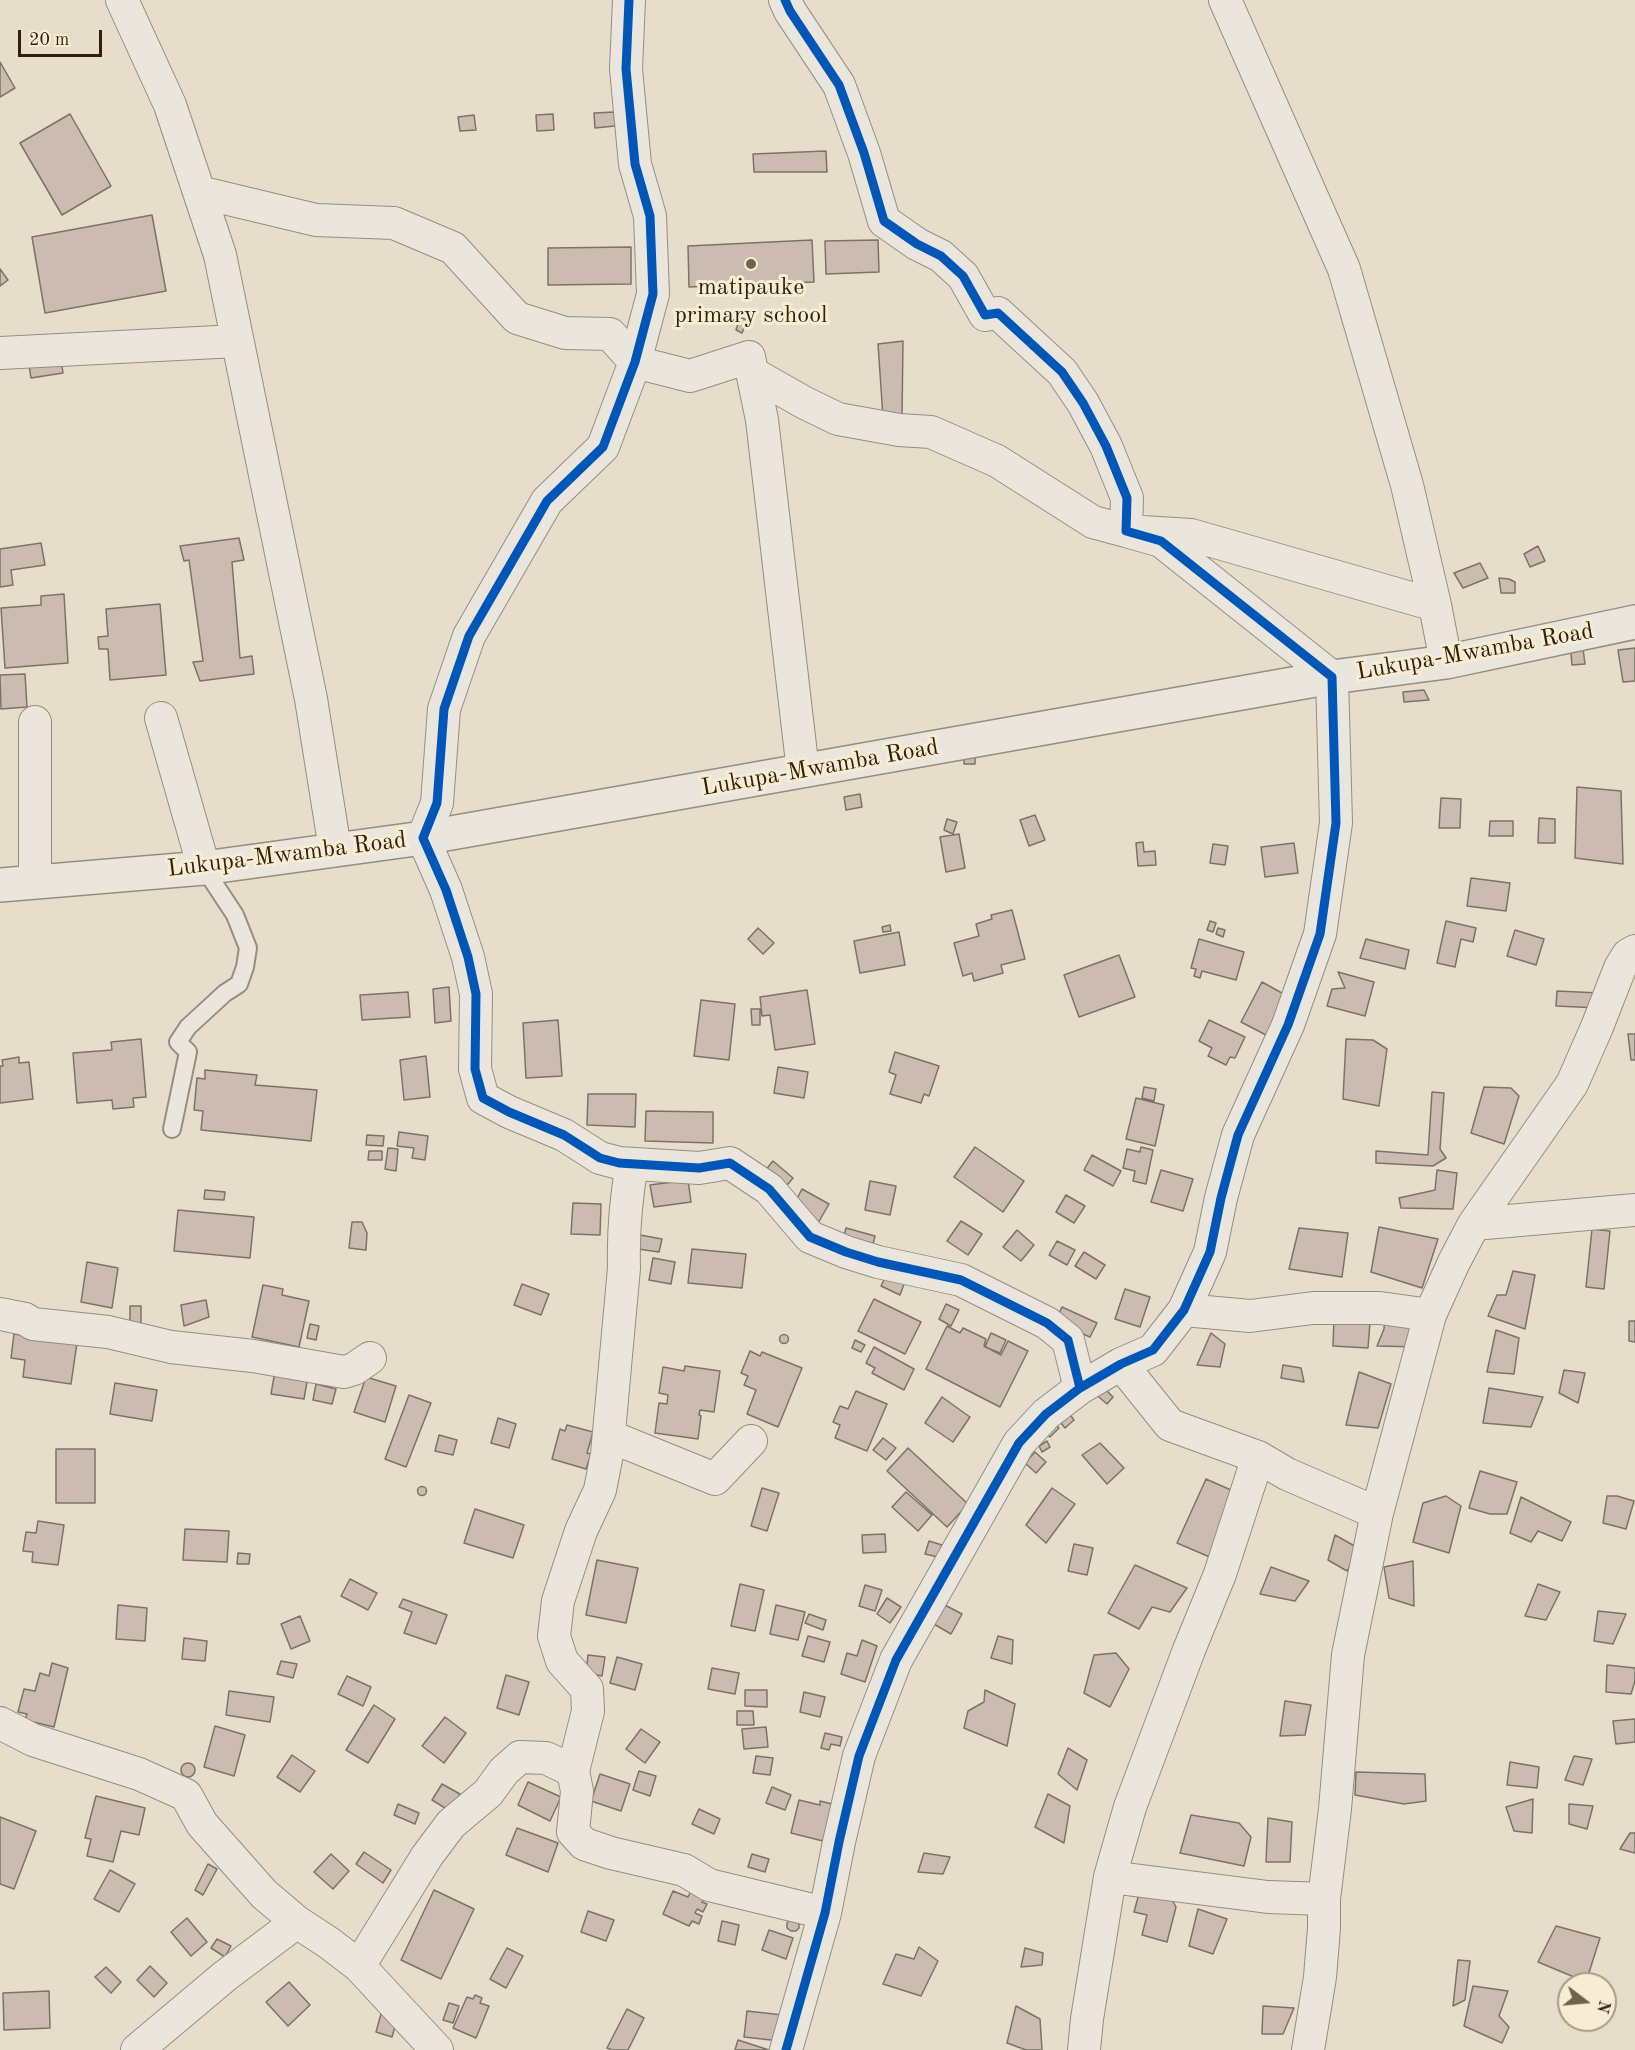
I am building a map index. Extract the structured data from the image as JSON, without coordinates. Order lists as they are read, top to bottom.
{
  "streets": {
    "street": ["Lukupa-Mwamba Road"]
  },
  "places": ["matipauke primary school"],
  "scale_bar": "20 m",
  "north": "right"
}
